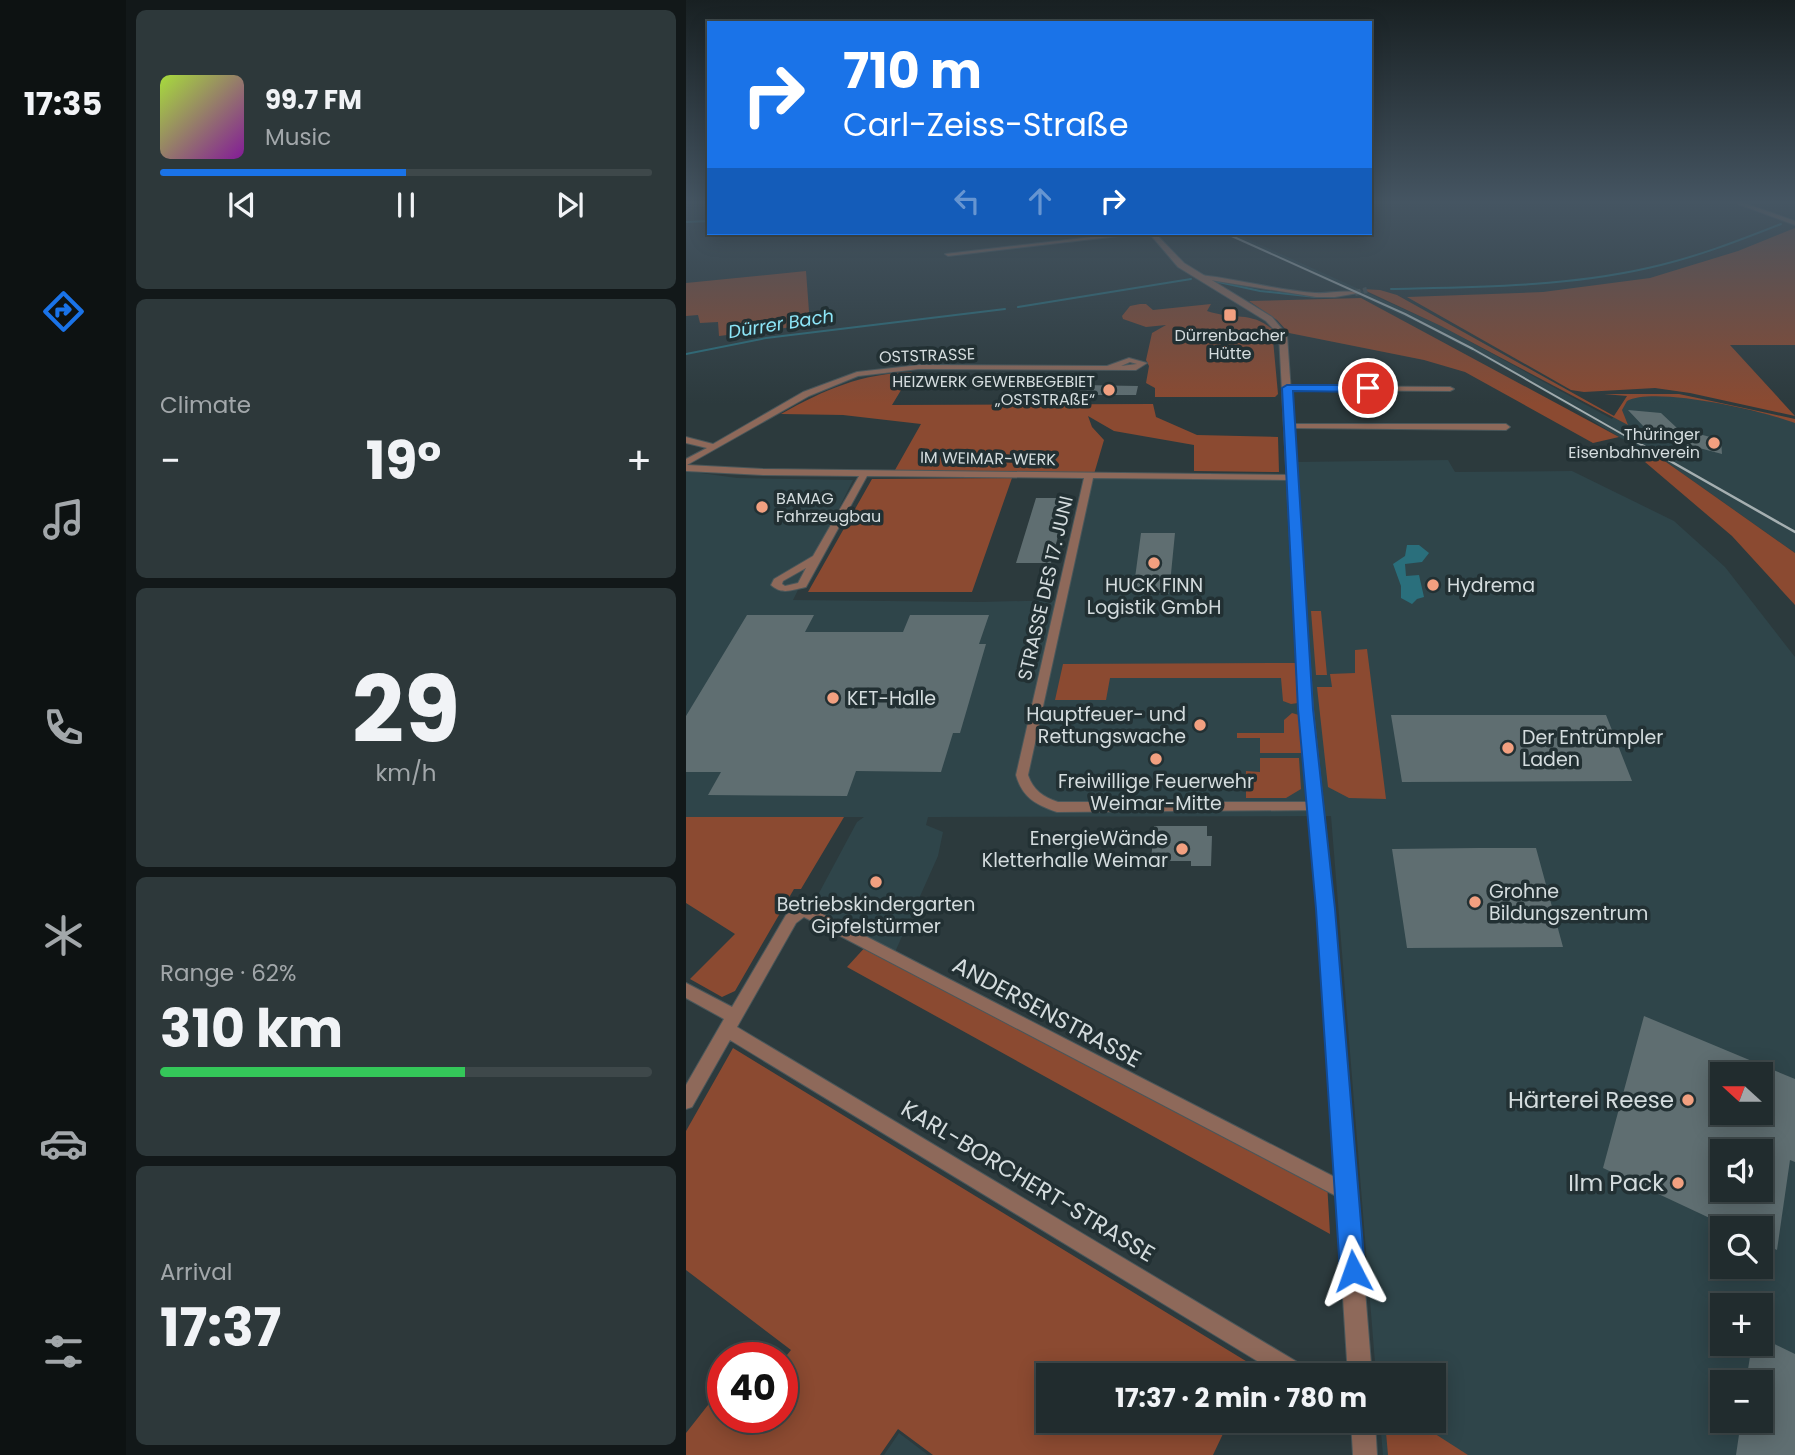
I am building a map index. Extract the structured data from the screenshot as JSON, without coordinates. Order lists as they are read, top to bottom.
{
  "streets": {
    "street": [
      "OSTSTRASSE",
      "IM WEIMAR-WERK",
      "STRASSE DES 17. JUNI",
      "ANDERSENSTRASSE",
      "KARL-BORCHERT-STRASSE"
    ]
  },
  "crossings": [
    ["OSTSTRASSE", "IM WEIMAR-WERK"],
    ["IM WEIMAR-WERK", "STRASSE DES 17. JUNI"],
    ["ANDERSENSTRASSE", "KARL-BORCHERT-STRASSE"]
  ],
  "water": ["Dürrer Bach"],
  "places": {
    "transit": ["Dürrenbacher Hütte"],
    "other": [
      "HEIZWERK GEWERBEGEBIET „OSTSTRAßE“",
      "Thüringer Eisenbahnverein",
      "BAMAG Fahrzeugbau",
      "HUCK FINN Logistik GmbH",
      "Hydrema",
      "KET-Halle",
      "Hauptfeuer- und Rettungswache",
      "Der Entrümpler Laden",
      "Freiwillige Feuerwehr Weimar-Mitte",
      "EnergieWände Kletterhalle Weimar",
      "Betriebskindergarten Gipfelstürmer",
      "Grohne Bildungszentrum",
      "Härterei Reese",
      "Ilm Pack"
    ]
  },
  "north": "left",
  "page": {
    "tabs": "17:35",
    "turn": ["710 m", "Carl-Zeiss-Straße"],
    "song": ["99.7 FM", "Music"],
    "tile": [
      "Climate",
      ["29", "km/h"],
      ["Range · 62%", "310 km"],
      ["Arrival", "17:37"]
    ],
    "heat": ["−", "19°", "+"],
    "map_buttons": ["+", "−"],
    "limit": "40",
    "trip": "17:37 · 2 min · 780 m"
  }
}
